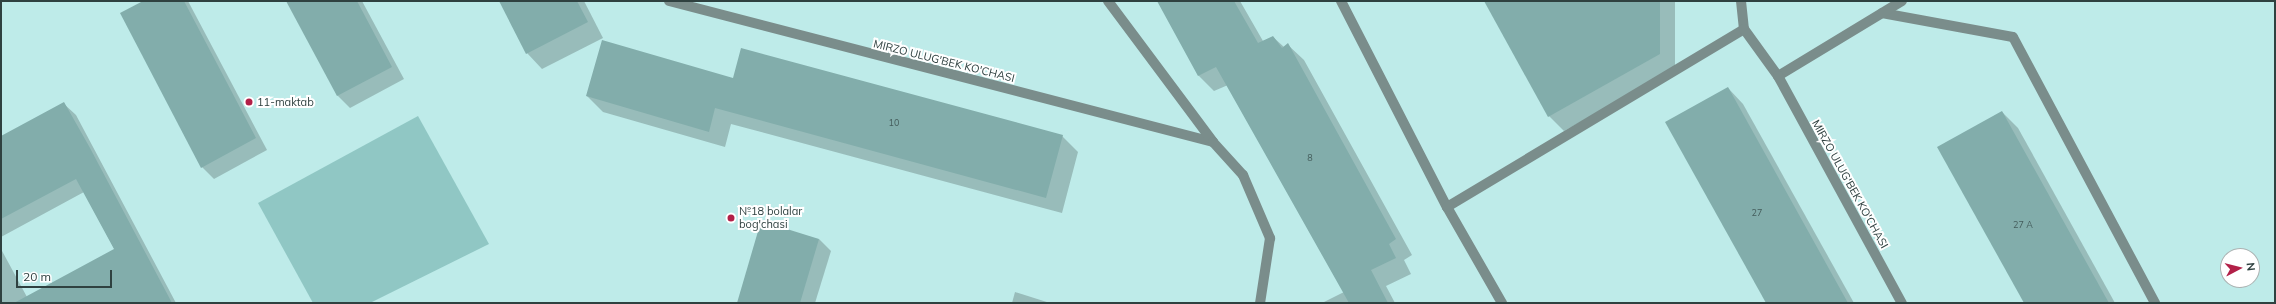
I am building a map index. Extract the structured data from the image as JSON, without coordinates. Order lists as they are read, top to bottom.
{
  "streets": {
    "street": ["MIRZO ULUG'BEK KO'CHASI"]
  },
  "places": ["11-maktab", "№18 bolalar bog'chasi"],
  "house_numbers": [
    "10",
    "8",
    "27",
    "27 А"
  ],
  "scale_bar": "20 m",
  "north": "right"
}
